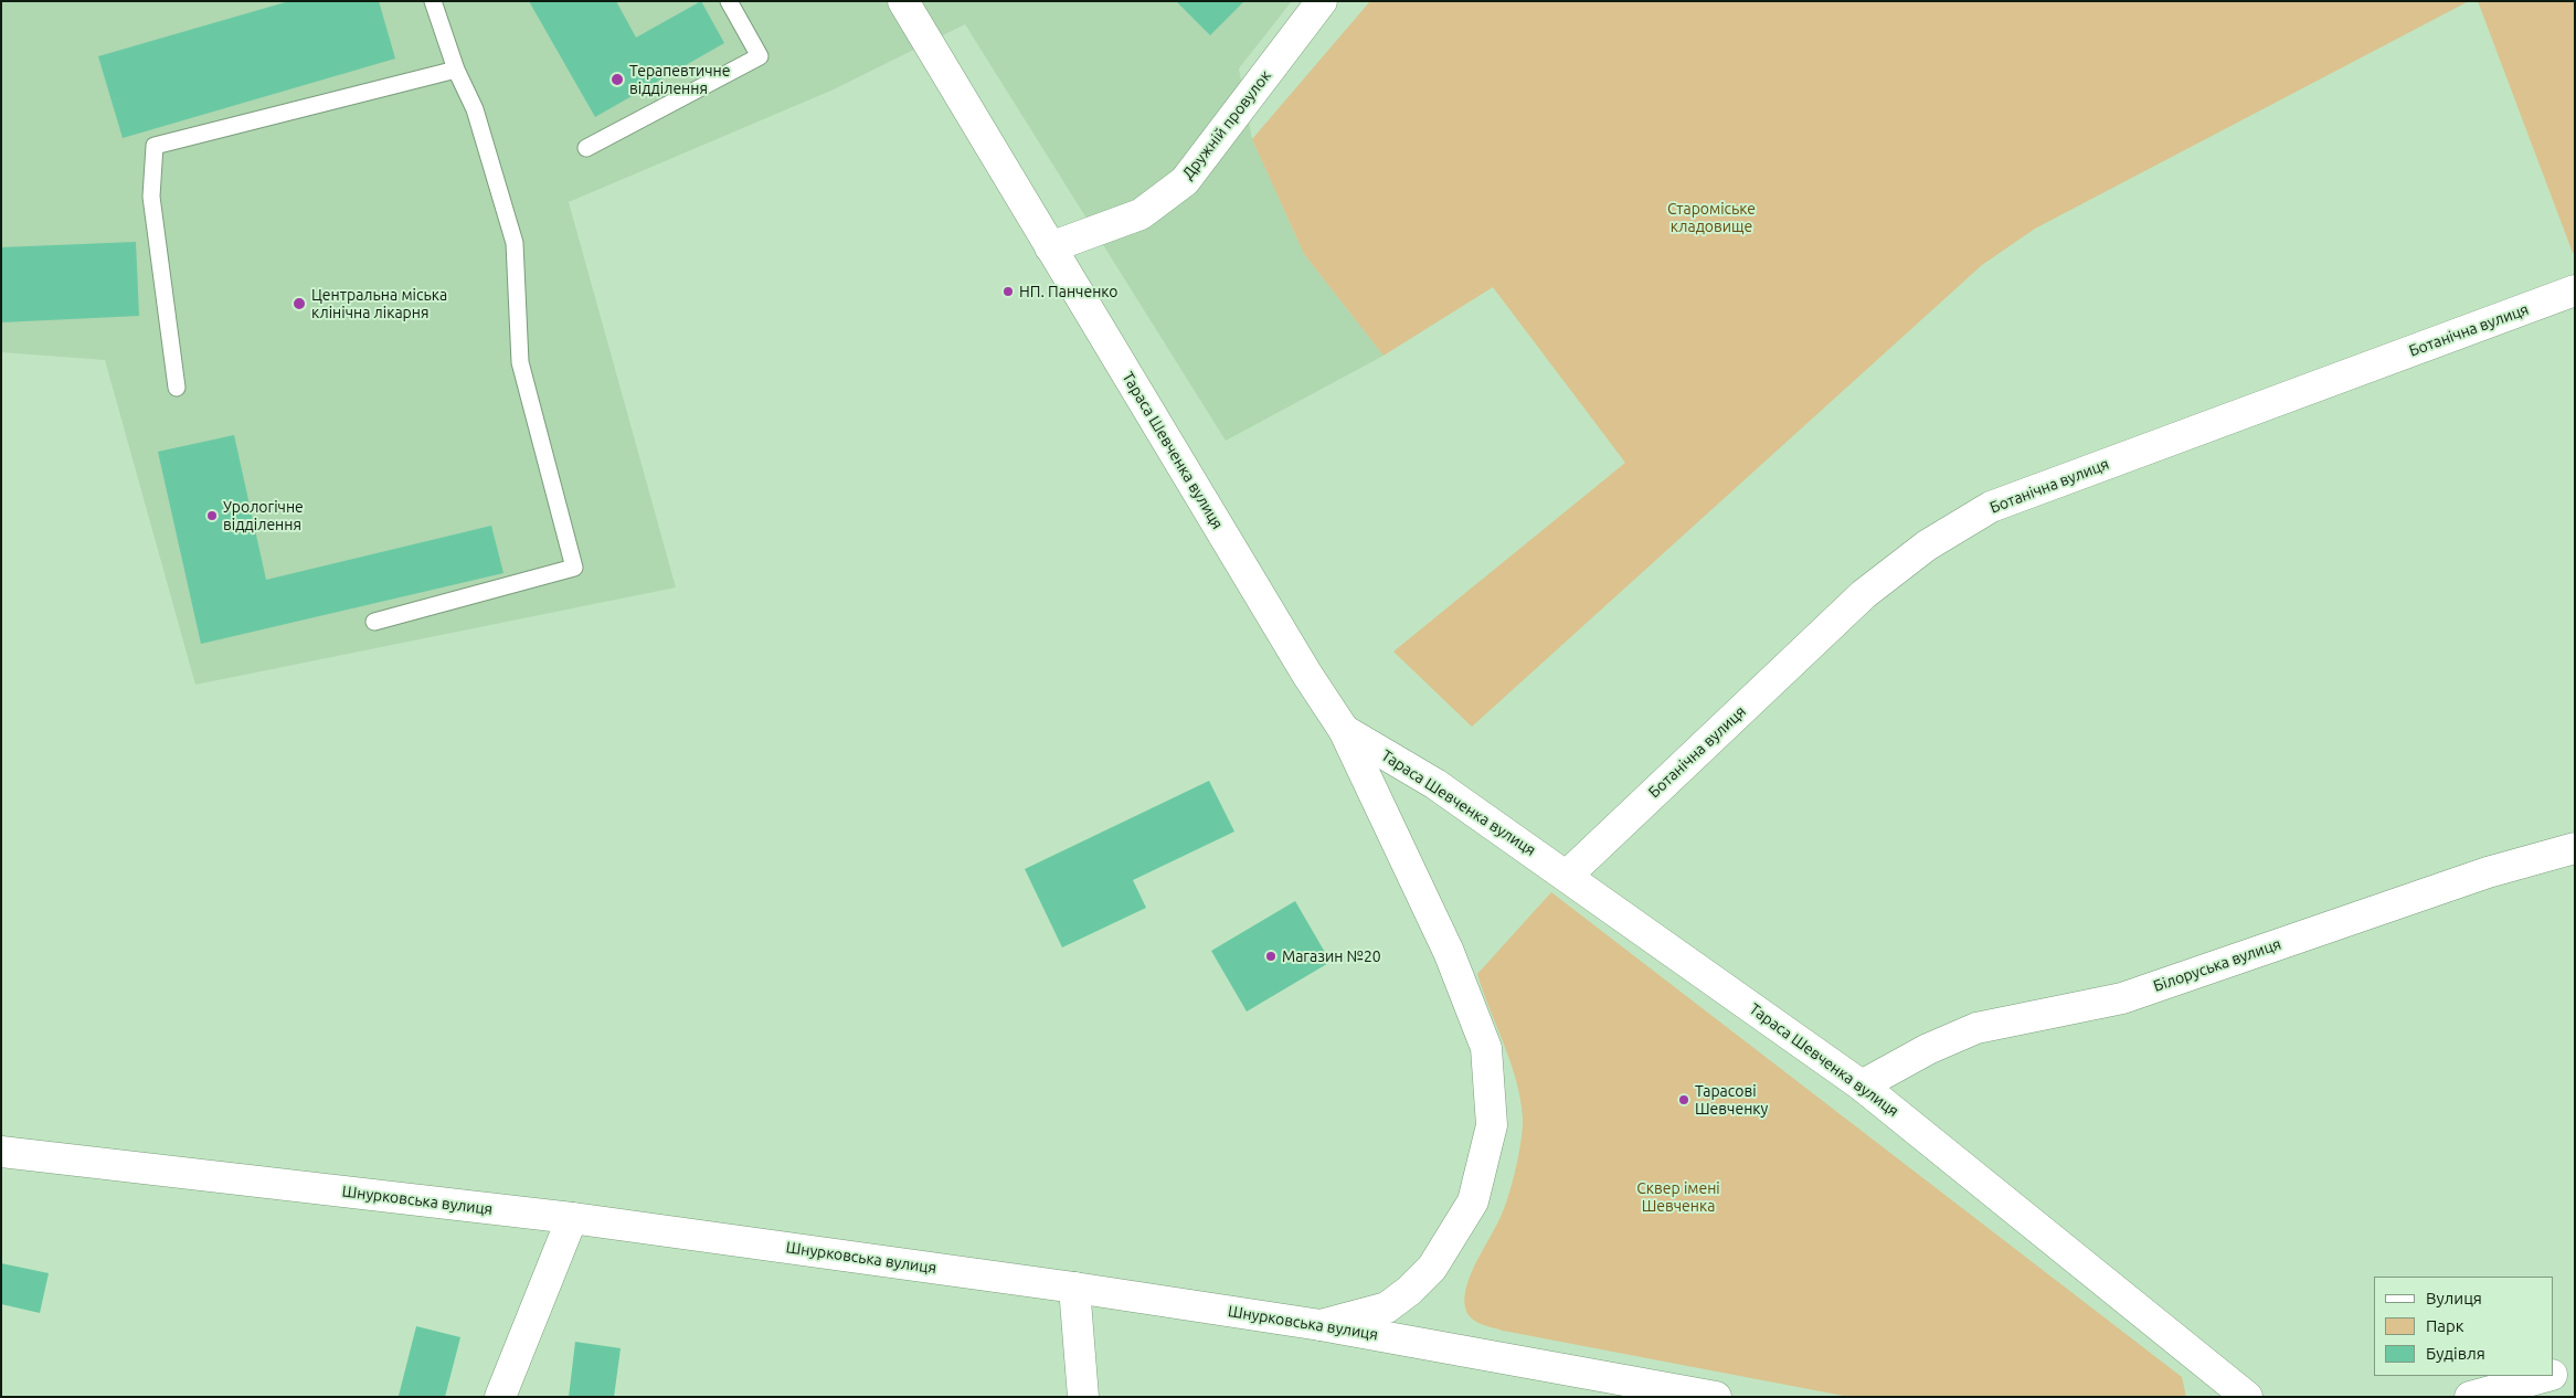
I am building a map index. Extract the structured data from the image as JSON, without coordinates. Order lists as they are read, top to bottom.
{
  "streets": {
    "street": [
      "Дружній провулок",
      "Ботанічна вулиця",
      "Тараса Шевченка вулиця",
      "Білоруська вулиця",
      "Шнурковська вулиця"
    ]
  },
  "crossings": [
    ["Дружній провулок", "Тараса Шевченка вулиця"],
    ["Ботанічна вулиця", "Тараса Шевченка вулиця"],
    ["Тараса Шевченка вулиця", "Білоруська вулиця"]
  ],
  "parks": ["Староміське кладовище", "Сквер імені Шевченка"],
  "places": [
    "Терапевтичне відділення",
    "НП. Панченко",
    "Центральна міська клінічна лікарня",
    "Урологічне відділення",
    "Магазин №20",
    "Тарасові Шевченку"
  ],
  "legend": ["Вулиця", "Парк", "Будівля"]
}
